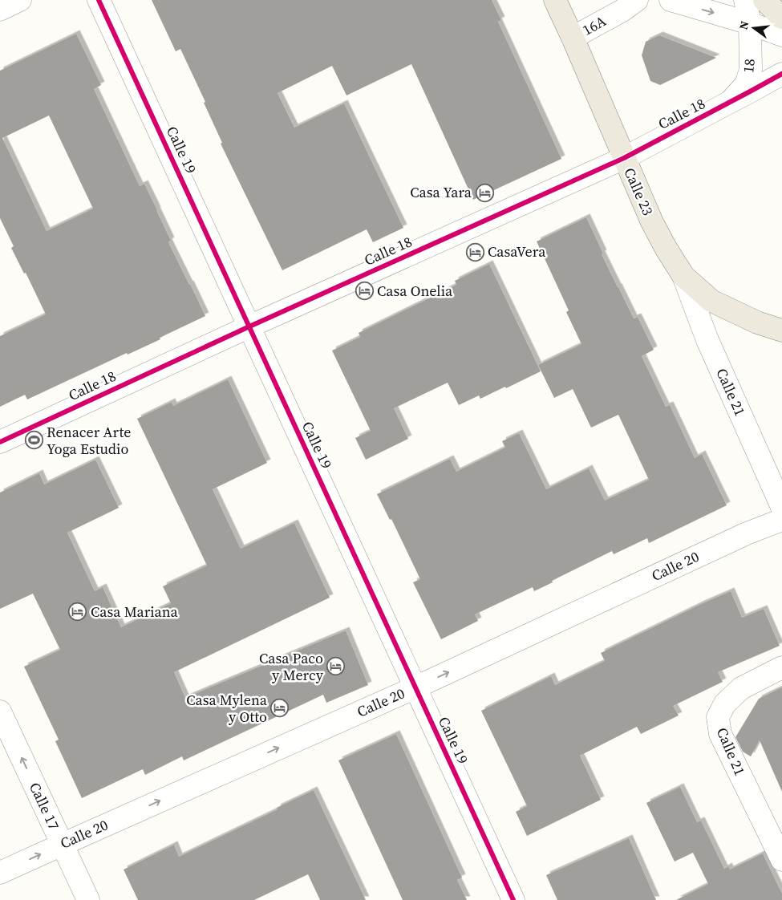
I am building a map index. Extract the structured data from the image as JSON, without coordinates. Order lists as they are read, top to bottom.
{
  "streets": {
    "main road": ["Calle 23"],
    "street": [
      "16A",
      "18",
      "Calle 18",
      "Calle 19",
      "Calle 21",
      "Calle 20",
      "Calle 17"
    ]
  },
  "crossings": [
    ["16A", "Calle 23"],
    ["18", "Calle 18"],
    ["Calle 18", "Calle 19"],
    ["Calle 18", "Calle 23"],
    ["Calle 19", "Calle 20"],
    ["Calle 23", "Calle 21"],
    ["Calle 20", "Calle 17"]
  ],
  "one_way": ["Calle 20", "Calle 17"],
  "places": {
    "hotel": [
      "Casa Yara",
      "CasaVera",
      "Casa Onelia",
      "Casa Mariana",
      "Casa Paco y Mercy",
      "Casa Mylena y Otto"
    ],
    "sports": ["Renacer Arte Yoga Estudio"]
  },
  "north": "left"
}
